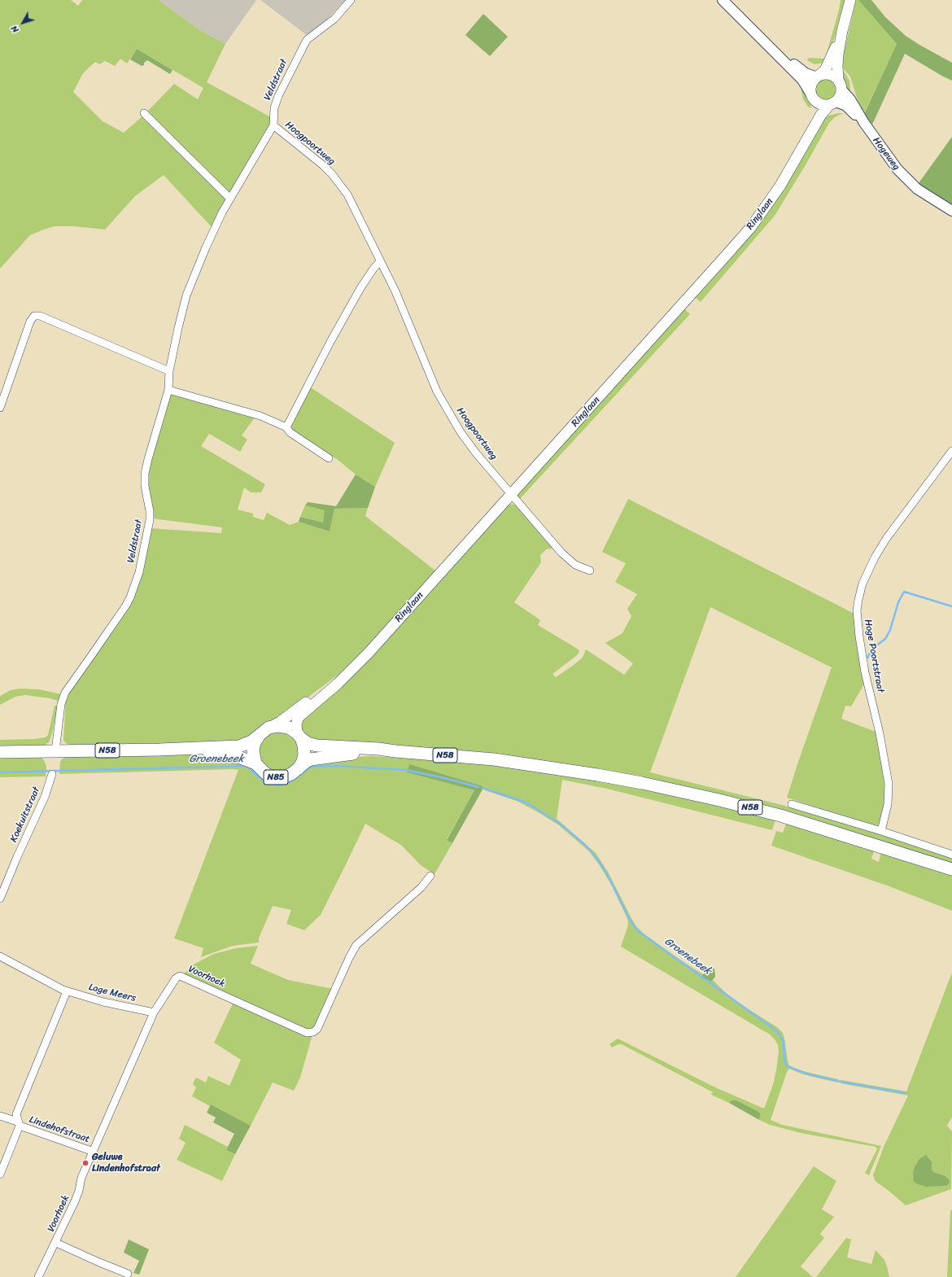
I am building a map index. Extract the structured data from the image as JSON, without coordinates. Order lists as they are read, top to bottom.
{
  "streets": {
    "main road": ["Ringlaan", "N58", "N85"],
    "street": [
      "Veldstraat",
      "Hoogpoortweg",
      "Hogeweg",
      "Hoge Poortstraat",
      "Koekuitstraat",
      "Voorhoek",
      "Lage Meers",
      "Lindehofstraat"
    ]
  },
  "crossings": [
    ["Veldstraat", "Hoogpoortweg"],
    ["Veldstraat", "N58"],
    ["Hoogpoortweg", "Ringlaan"],
    ["Hogeweg", "Ringlaan"],
    ["Ringlaan", "N58"],
    ["Ringlaan", "N85"],
    ["N58", "N85"],
    ["Voorhoek", "Lage Meers"],
    ["Voorhoek", "Lindehofstraat"],
    ["Lage Meers", "Lindehofstraat"]
  ],
  "water": ["Groenebeek"],
  "places": ["Geluwe Lindenhofstraat"],
  "north": "bottom left"
}
